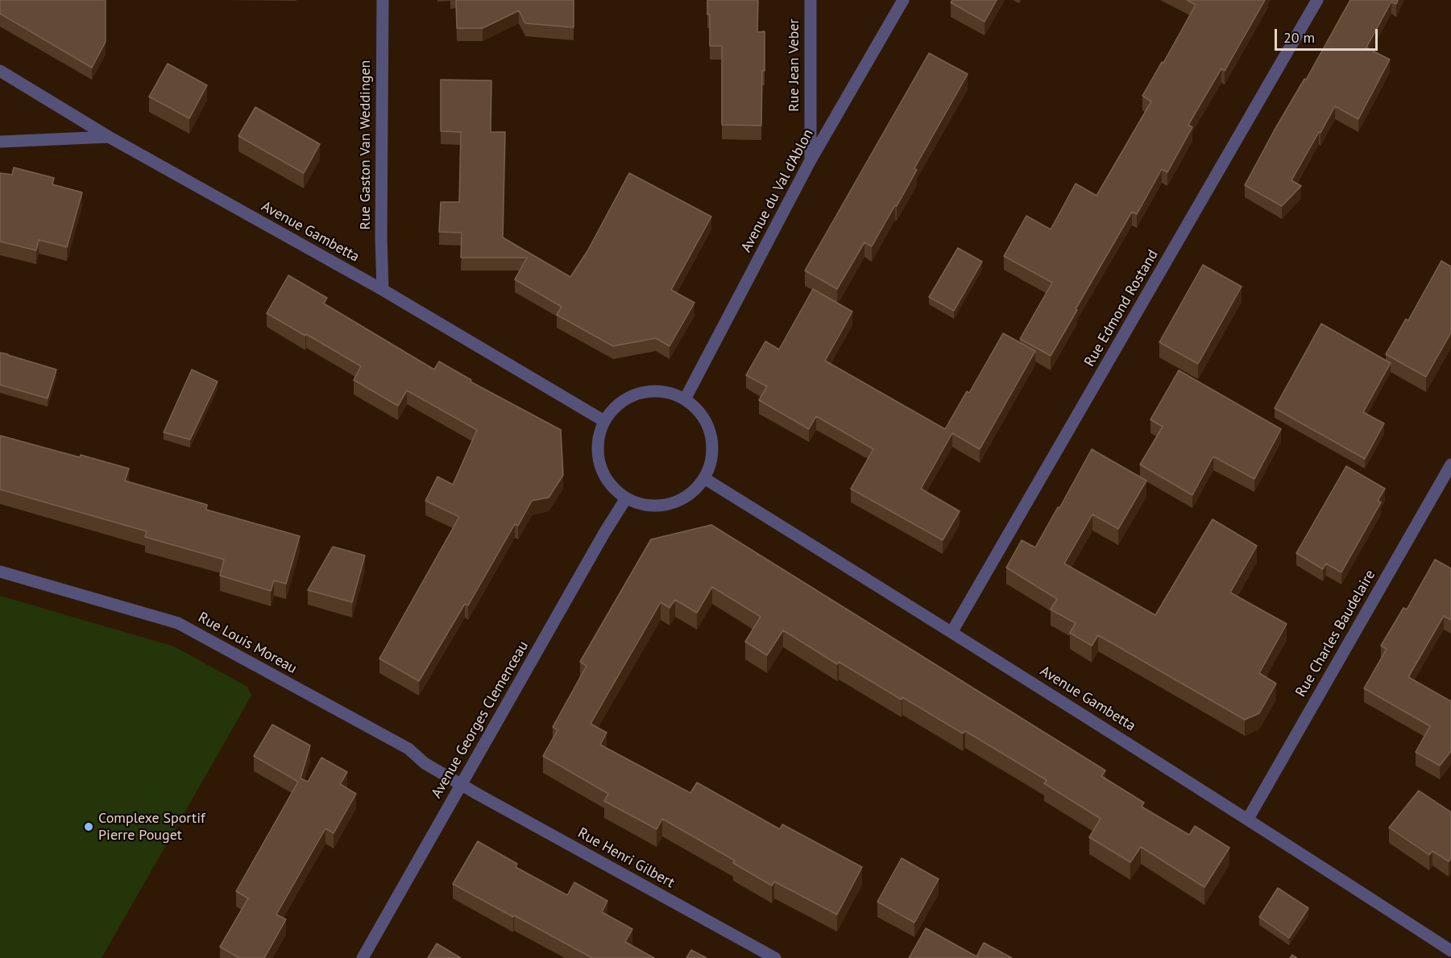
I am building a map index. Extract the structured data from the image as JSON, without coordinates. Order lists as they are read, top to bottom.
{
  "streets": {
    "street": [
      "Rue Jean Veber",
      "Rue Gaston Van Weddingen",
      "Avenue du Val d'Ablon",
      "Avenue Gambetta",
      "Rue Edmond Rostand",
      "Rue Charles Baudelaire",
      "Rue Louis Moreau",
      "Avenue Georges Clemenceau",
      "Rue Henri Gilbert"
    ]
  },
  "crossings": [
    ["Rue Jean Veber", "Avenue du Val d'Ablon"],
    ["Rue Gaston Van Weddingen", "Avenue Gambetta"],
    ["Avenue du Val d'Ablon", "Avenue Gambetta"],
    ["Avenue du Val d'Ablon", "Avenue Georges Clemenceau"],
    ["Avenue Gambetta", "Rue Edmond Rostand"],
    ["Avenue Gambetta", "Rue Charles Baudelaire"],
    ["Avenue Gambetta", "Avenue Georges Clemenceau"],
    ["Rue Louis Moreau", "Avenue Georges Clemenceau"],
    ["Rue Louis Moreau", "Rue Henri Gilbert"],
    ["Avenue Georges Clemenceau", "Rue Henri Gilbert"]
  ],
  "places": ["Complexe Sportif Pierre Pouget"],
  "scale_bar": "20 m"
}
